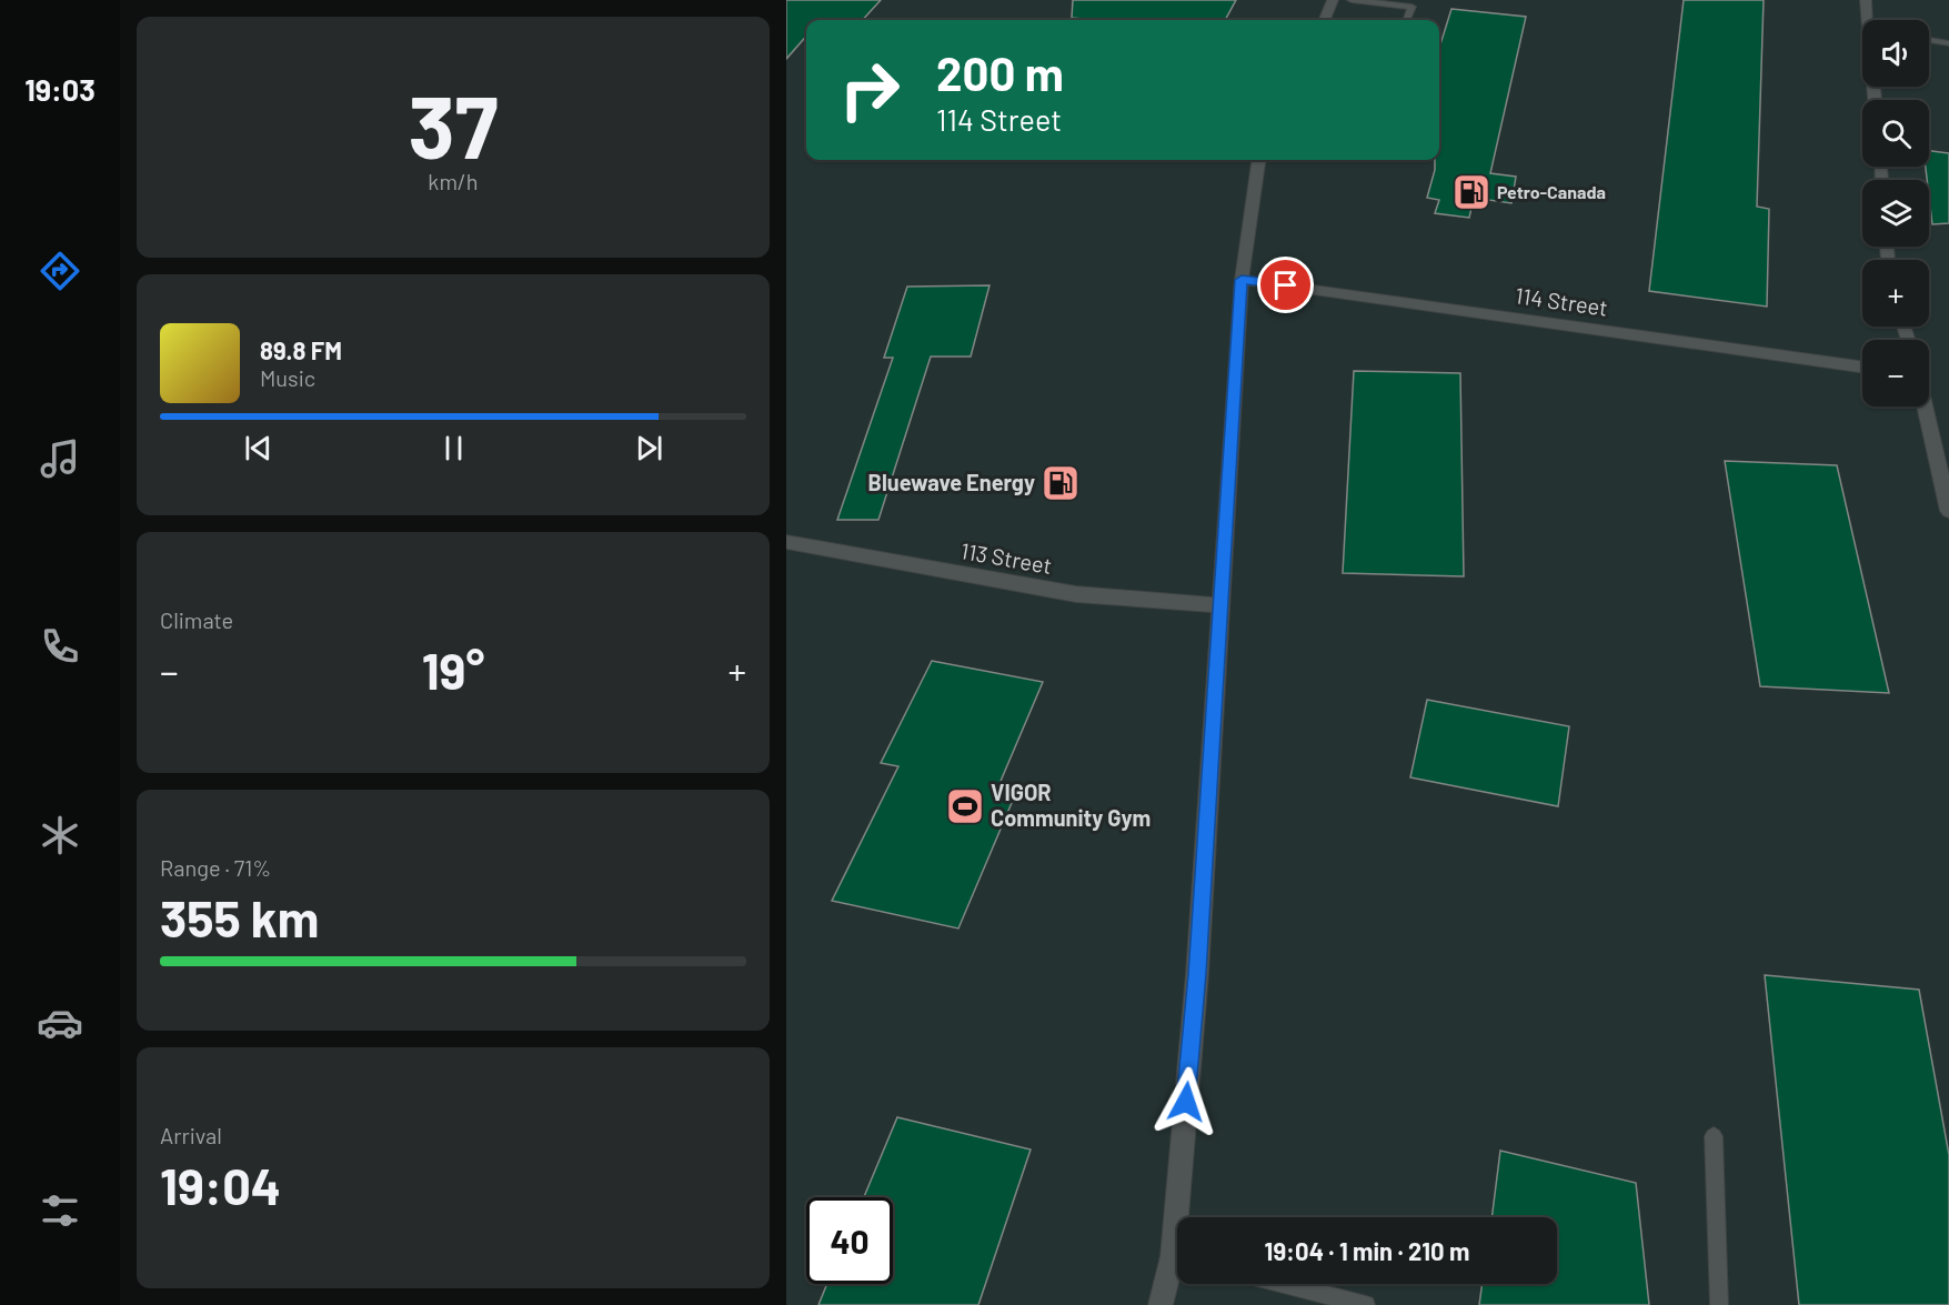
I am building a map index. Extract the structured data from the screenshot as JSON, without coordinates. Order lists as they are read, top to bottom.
{
  "streets": {
    "street": ["114 Street", "113 Street"]
  },
  "places": {
    "fuel station": ["Petro-Canada", "Bluewave Energy"],
    "sports": ["VIGOR Community Gym"]
  },
  "page": {
    "tabs": "19:03",
    "tile": [
      ["37", "km/h"],
      "Climate",
      ["Range · 71%", "355 km"],
      ["Arrival", "19:04"]
    ],
    "map_buttons": ["+", "−"],
    "turn": ["200 m", "114 Street"],
    "song": ["89.8 FM", "Music"],
    "heat": ["−", "19°", "+"],
    "limit": "40",
    "trip": "19:04 · 1 min · 210 m"
  }
}
